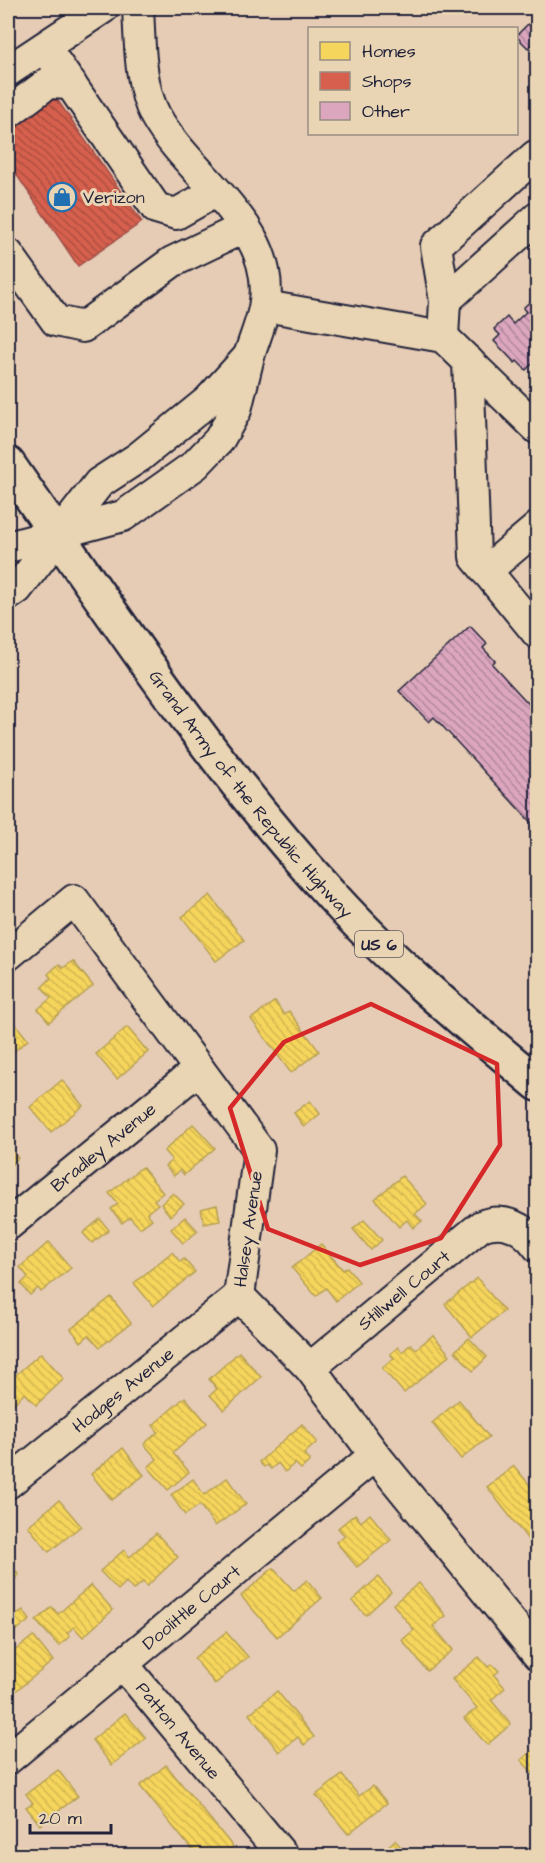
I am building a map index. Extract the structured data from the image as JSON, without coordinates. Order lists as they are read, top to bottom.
{
  "streets": {
    "main road": ["Grand Army of the Republic Highway", "US 6"],
    "street": [
      "Bradley Avenue",
      "Halsey Avenue",
      "Stillwell Court",
      "Hodges Avenue",
      "Doolittle Court",
      "Patton Avenue"
    ]
  },
  "crossings": [
    ["Bradley Avenue", "Halsey Avenue"],
    ["Halsey Avenue", "Stillwell Court"],
    ["Halsey Avenue", "Hodges Avenue"],
    ["Halsey Avenue", "Doolittle Court"],
    ["Doolittle Court", "Patton Avenue"]
  ],
  "places": {
    "shop": ["Verizon"]
  },
  "legend": ["Homes", "Shops", "Other"],
  "scale_bar": "20 m"
}
